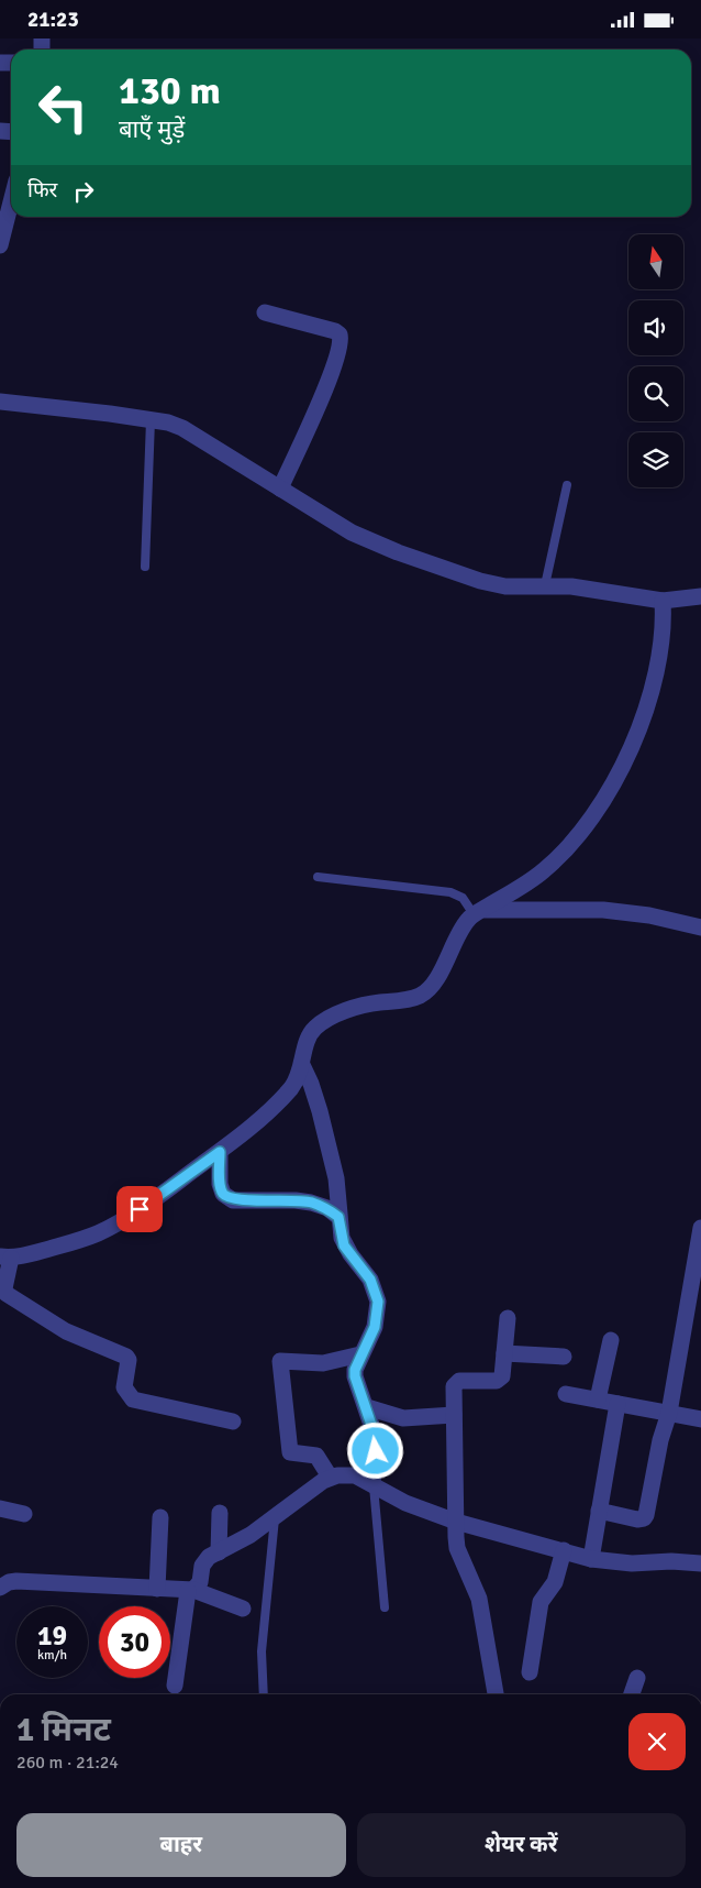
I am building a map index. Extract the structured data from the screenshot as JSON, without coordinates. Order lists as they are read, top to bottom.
{
  "north": "top",
  "page": {
    "status": "21:23",
    "turn": ["130 m", "बाएँ मुड़ें"],
    "then": "फिर",
    "speed": "19 km/h",
    "limit": "30",
    "heading": ["1 मिनट", "260 m · 21:24"],
    "buttons": ["बाहर", "शेयर करें"]
  }
}
